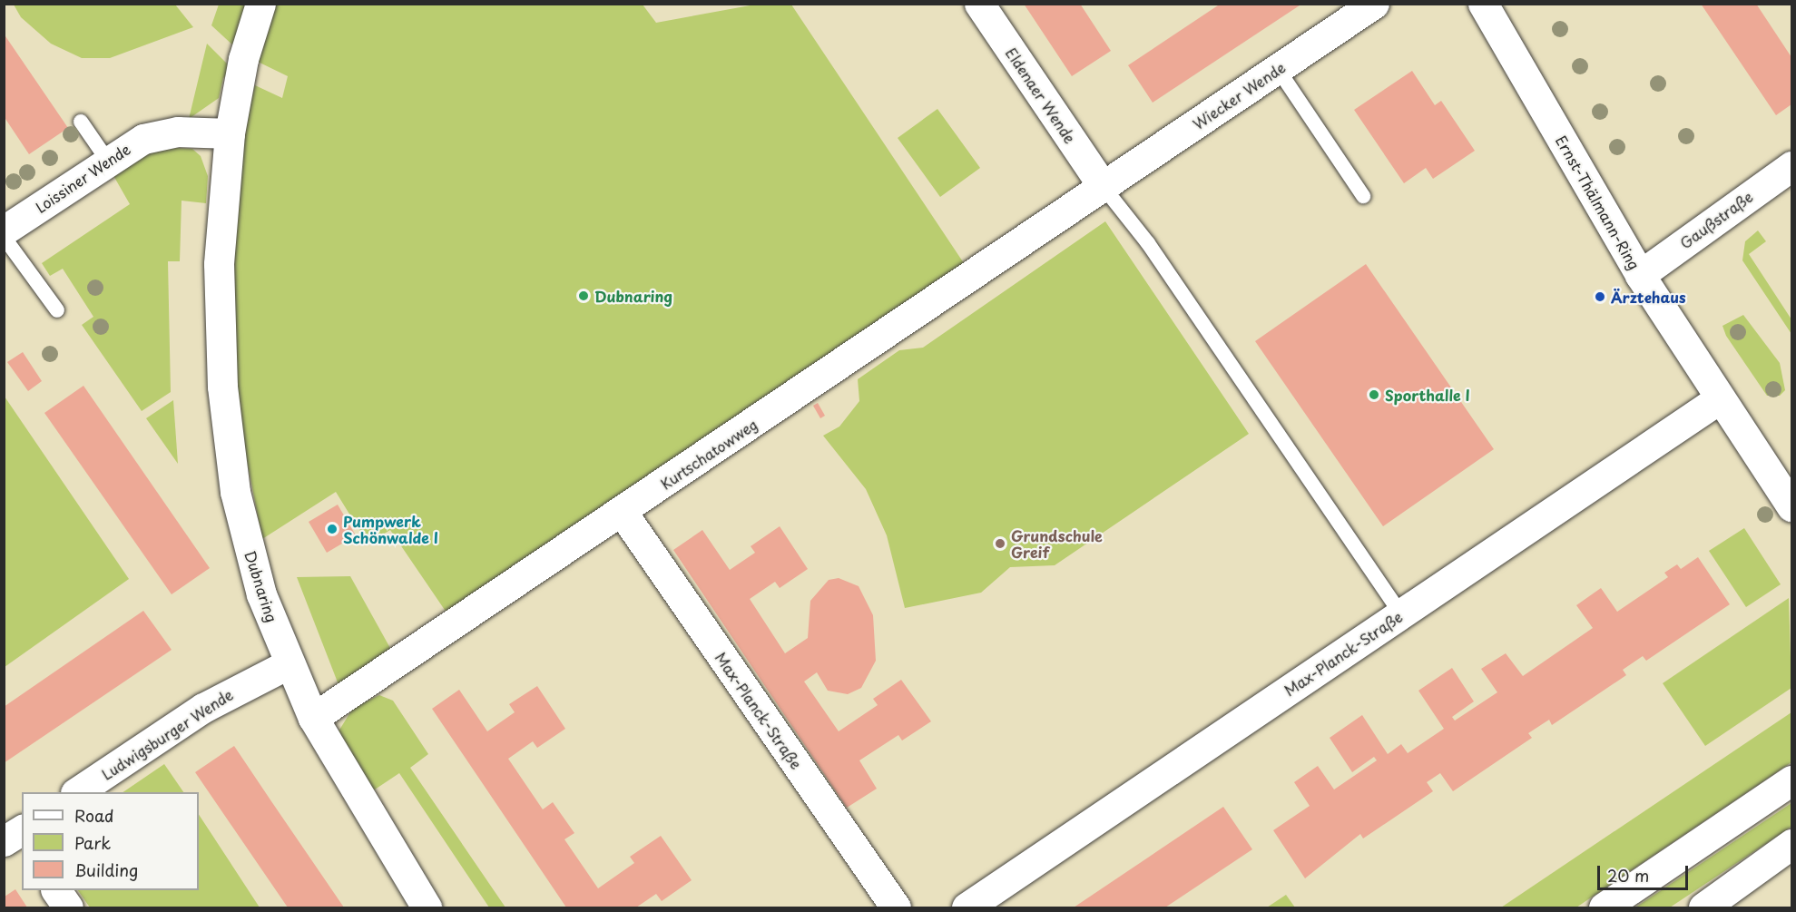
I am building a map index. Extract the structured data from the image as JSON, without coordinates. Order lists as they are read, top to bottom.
{
  "streets": {
    "street": [
      "Eldenaer Wende",
      "Wiecker Wende",
      "Loissiner Wende",
      "Ernst-Thälmann-Ring",
      "Gaußstraße",
      "Kurtschatowweg",
      "Dubnaring",
      "Max-Planck-Straße",
      "Ludwigsburger Wende"
    ]
  },
  "crossings": [
    ["Eldenaer Wende", "Wiecker Wende"],
    ["Eldenaer Wende", "Kurtschatowweg"],
    ["Wiecker Wende", "Kurtschatowweg"],
    ["Loissiner Wende", "Dubnaring"],
    ["Ernst-Thälmann-Ring", "Gaußstraße"],
    ["Ernst-Thälmann-Ring", "Max-Planck-Straße"],
    ["Kurtschatowweg", "Dubnaring"],
    ["Kurtschatowweg", "Max-Planck-Straße"],
    ["Dubnaring", "Ludwigsburger Wende"]
  ],
  "places": [
    "Dubnaring",
    "Ärztehaus",
    "Sporthalle I",
    "Pumpwerk Schönwalde I",
    "Grundschule Greif"
  ],
  "legend": ["Road", "Park", "Building"],
  "scale_bar": "20 m"
}
